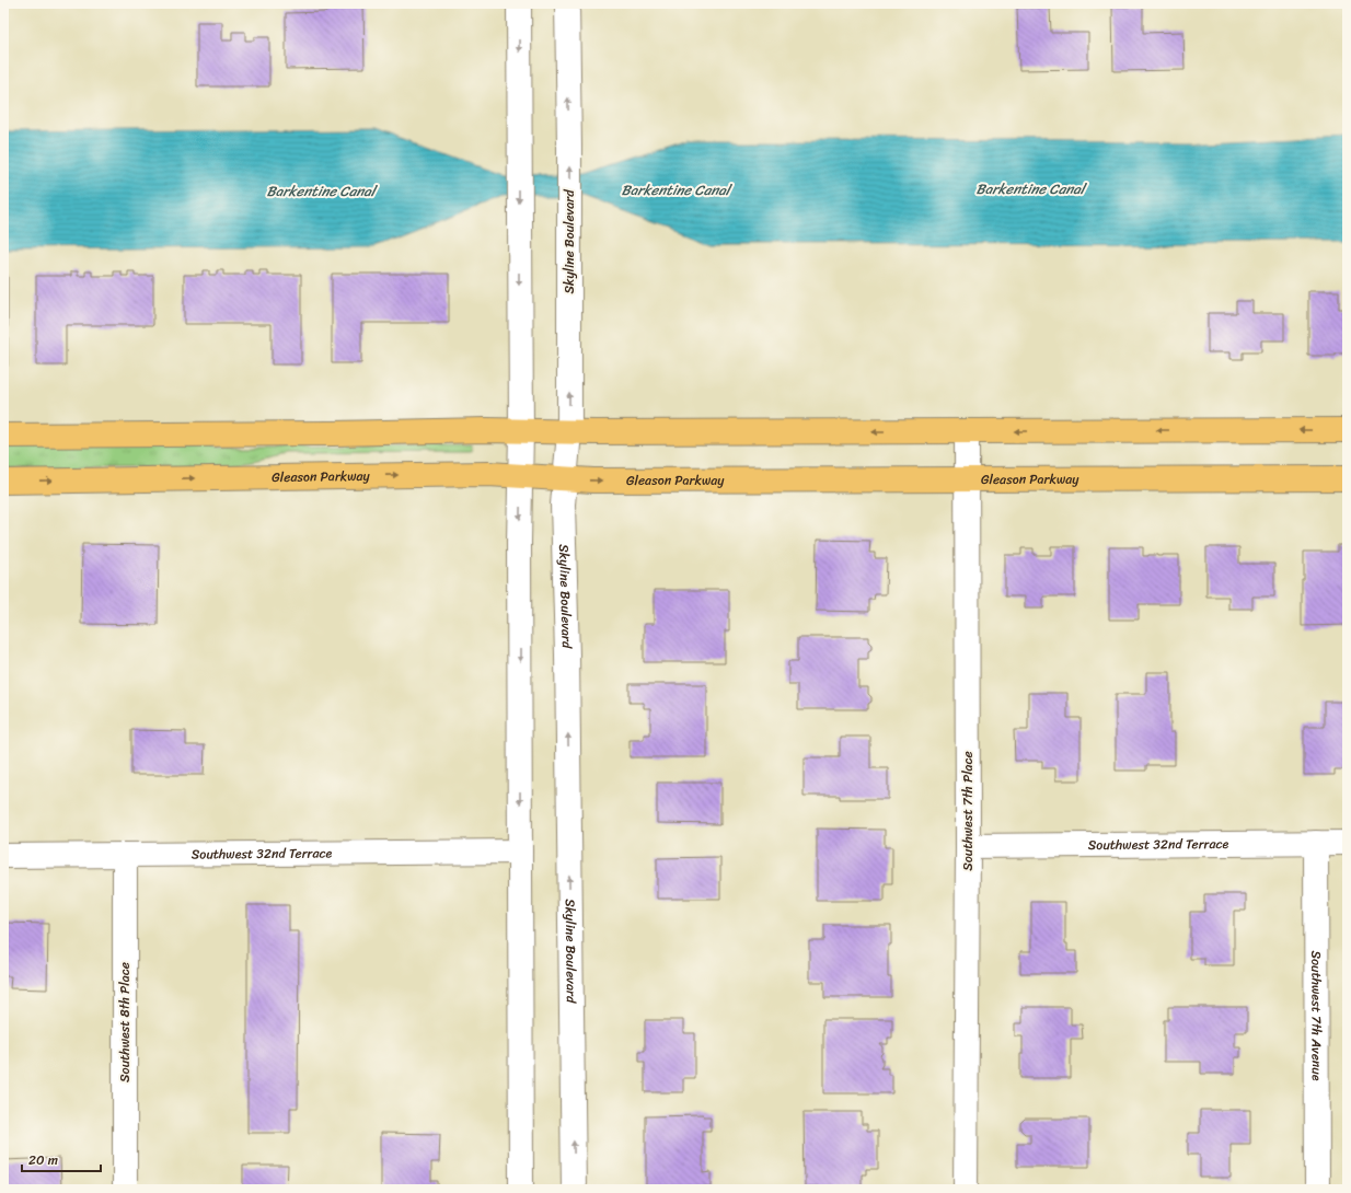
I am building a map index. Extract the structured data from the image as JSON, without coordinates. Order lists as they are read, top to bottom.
{
  "streets": {
    "main road": ["Gleason Parkway"],
    "street": [
      "Skyline Boulevard",
      "Southwest 7th Place",
      "Southwest 32nd Terrace",
      "Southwest 7th Avenue",
      "Southwest 8th Place"
    ]
  },
  "crossings": [
    ["Skyline Boulevard", "Gleason Parkway"],
    ["Gleason Parkway", "Southwest 7th Place"],
    ["Southwest 7th Place", "Southwest 32nd Terrace"],
    ["Southwest 32nd Terrace", "Southwest 7th Avenue"],
    ["Southwest 32nd Terrace", "Southwest 8th Place"]
  ],
  "water": ["Barkentine Canal"],
  "scale_bar": "20 m"
}
